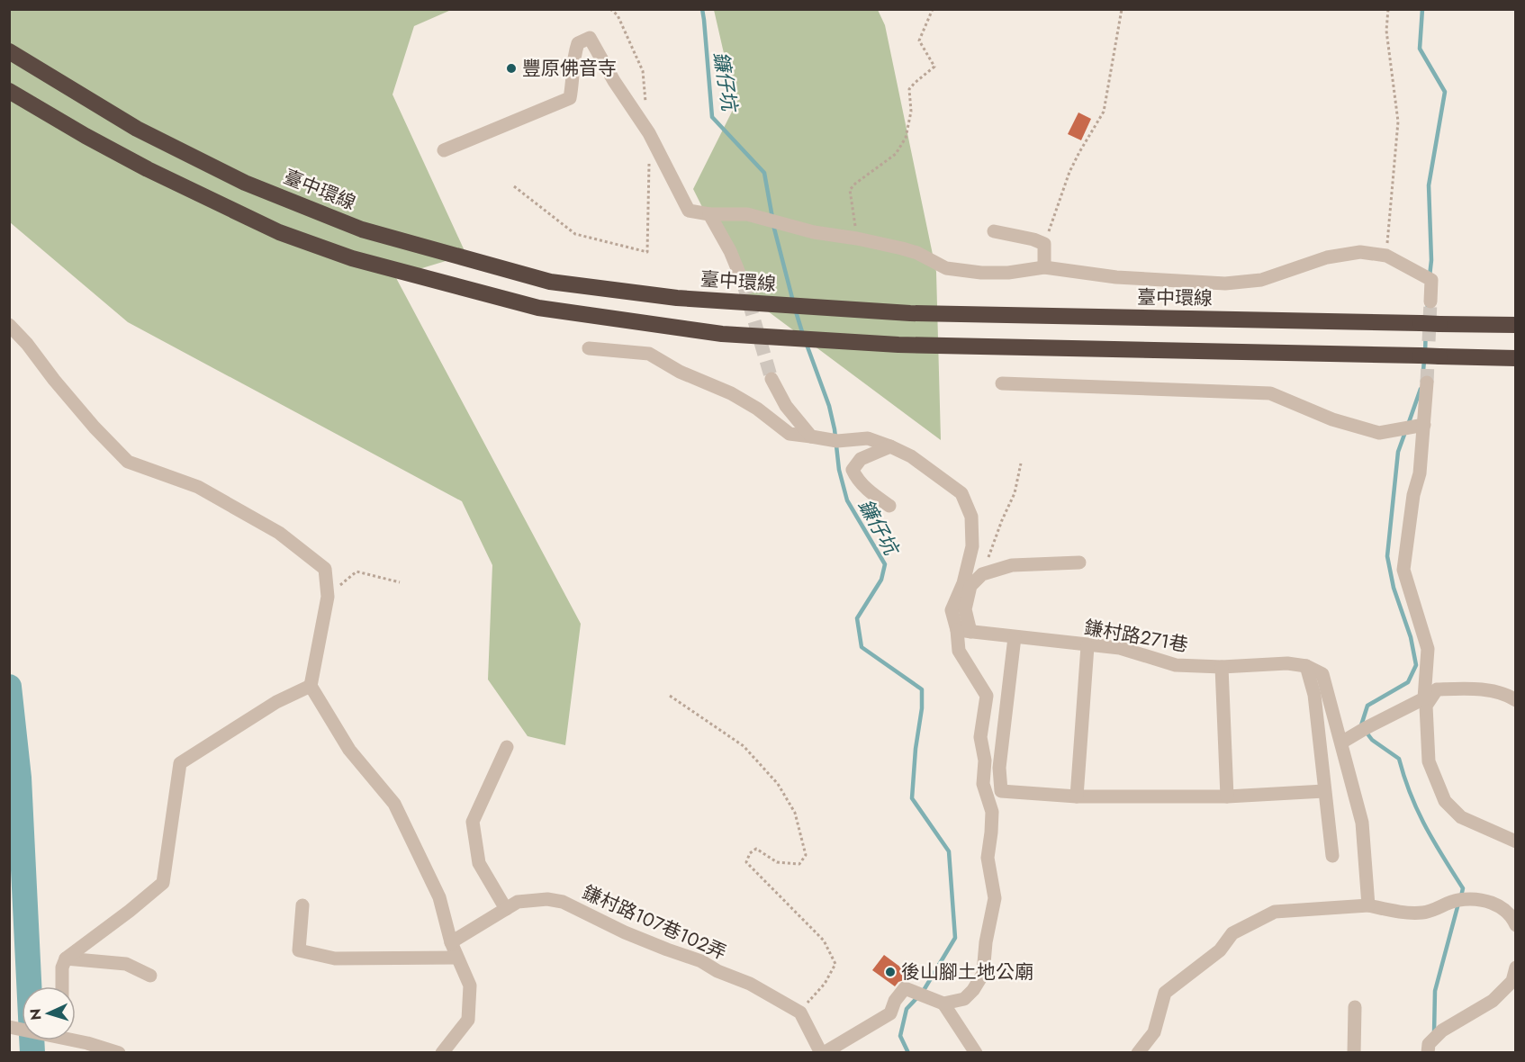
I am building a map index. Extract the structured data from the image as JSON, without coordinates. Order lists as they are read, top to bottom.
{
  "streets": {
    "highway": ["臺中環線"],
    "street": ["鎌村路271巷", "鎌村路107巷102弄"]
  },
  "water": ["鐮仔坑"],
  "places": ["豐原佛音寺", "後山腳土地公廟"],
  "north": "left"
}
